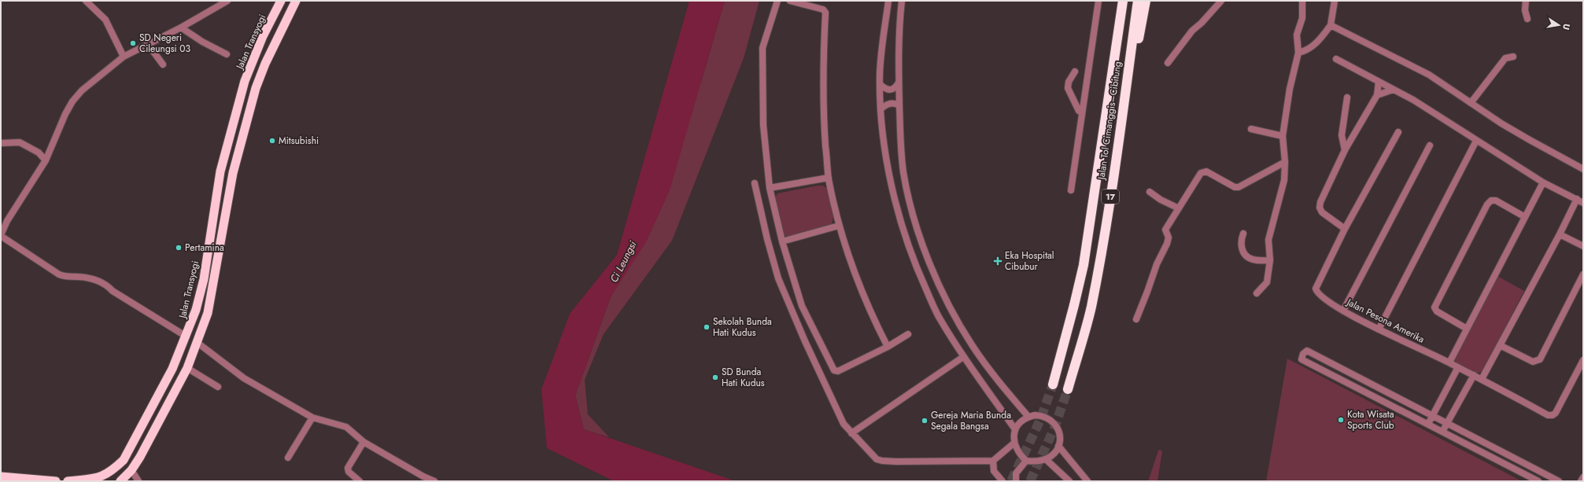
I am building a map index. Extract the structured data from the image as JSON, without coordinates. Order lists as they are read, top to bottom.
{
  "streets": {
    "highway": ["Jalan Transyogi", "Jalan Tol Cimanggis–Cibitung", "17"],
    "street": ["Jalan Pesona Amerika"]
  },
  "water": ["Ci Leungsi"],
  "places": {
    "other": [
      "SD Negeri Cileungsi 03",
      "Mitsubishi",
      "Pertamina",
      "Sekolah Bunda Hati Kudus",
      "SD Bunda Hati Kudus",
      "Kota Wisata Sports Club",
      "Gereja Maria Bunda Segala Bangsa"
    ],
    "health": ["Eka Hospital Cibubur"]
  },
  "north": "right"
}
